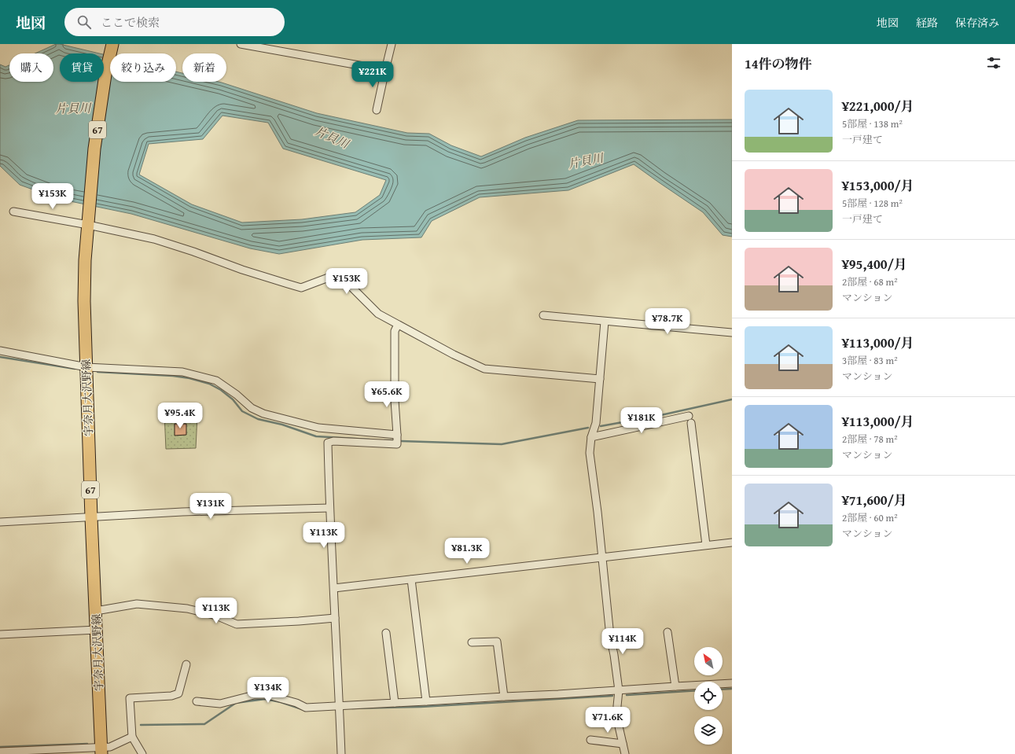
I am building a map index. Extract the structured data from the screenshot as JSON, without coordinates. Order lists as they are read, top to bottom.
{
  "streets": {
    "main road": ["67", "宇奈月大沢野線"]
  },
  "water": ["片貝川"],
  "north": "top left",
  "page": {
    "header": "地図",
    "search": "ここで検索",
    "nav": ["地図", "経路", "保存済み"],
    "heading": "14件の物件",
    "chip": [
      "購入",
      "賃貸",
      "絞り込み",
      "新着"
    ],
    "price": [
      "¥221K",
      "¥153K",
      "¥153K",
      "¥78.7K",
      "¥65.6K",
      "¥95.4K",
      "¥181K",
      "¥131K",
      "¥113K",
      "¥81.3K",
      "¥113K",
      "¥114K",
      "¥134K",
      "¥71.6K"
    ],
    "list": [
      {
        "name": "¥221,000/月",
        "note": "5部屋 · 138 m² · 一戸建て"
      },
      {
        "name": "¥153,000/月",
        "note": "5部屋 · 128 m² · 一戸建て"
      },
      {
        "name": "¥95,400/月",
        "note": "2部屋 · 68 m² · マンション"
      },
      {
        "name": "¥113,000/月",
        "note": "3部屋 · 83 m² · マンション"
      },
      {
        "name": "¥113,000/月",
        "note": "2部屋 · 78 m² · マンション"
      },
      {
        "name": "¥71,600/月",
        "note": "2部屋 · 60 m² · マンション"
      }
    ]
  }
}
